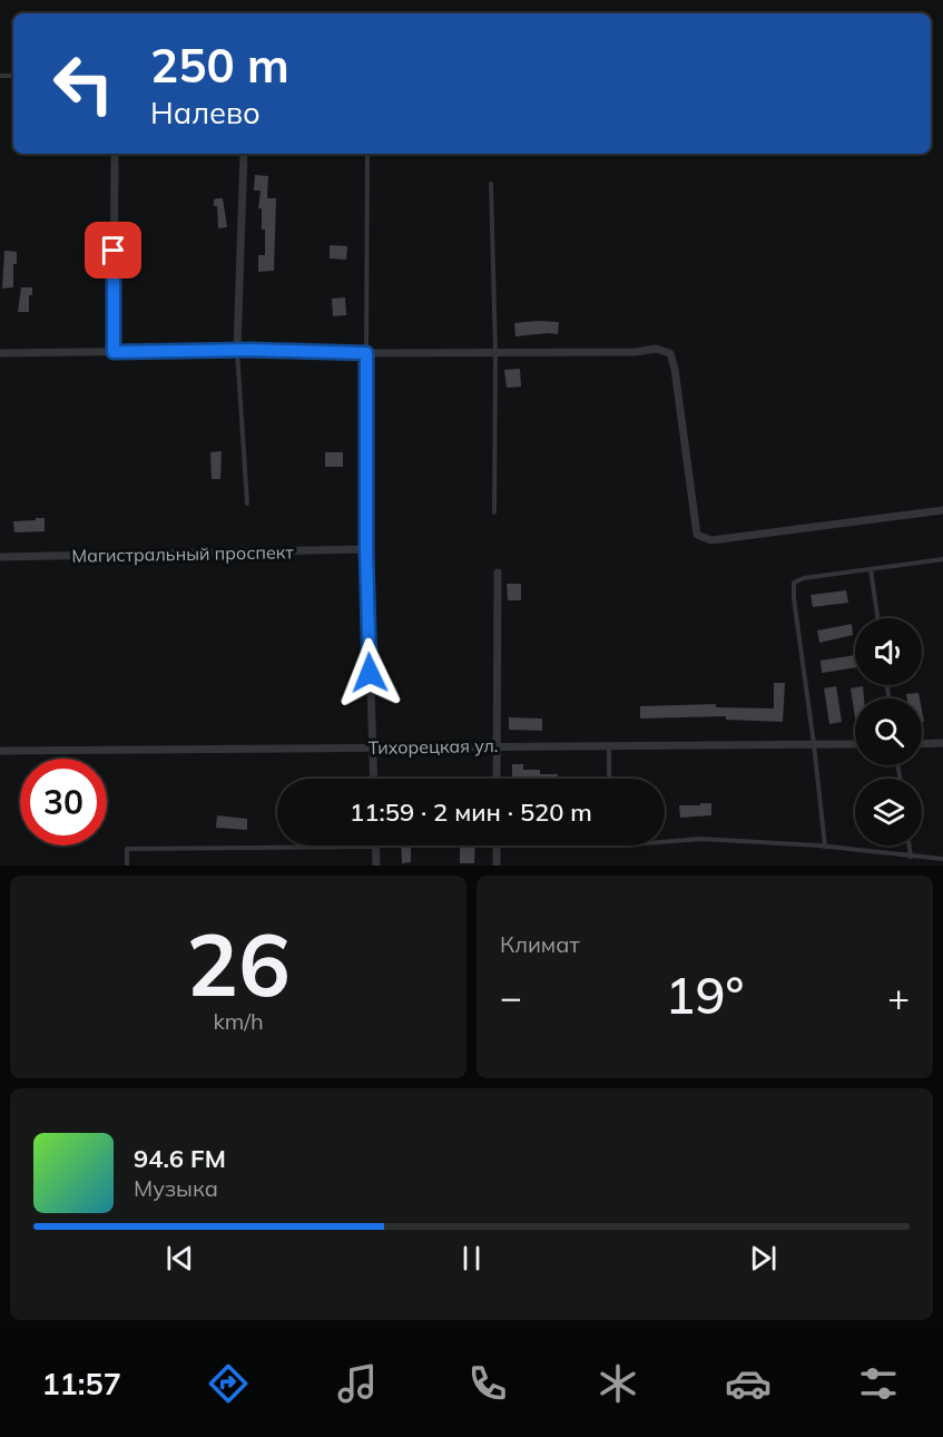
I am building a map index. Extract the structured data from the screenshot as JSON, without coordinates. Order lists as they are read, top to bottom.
{
  "streets": {
    "street": ["Магистральный проспект", "Тихорецкая ул."]
  },
  "page": {
    "turn": ["250 m", "Налево"],
    "limit": "30",
    "trip": "11:59 · 2 мин · 520 m",
    "tile": [
      ["26", "km/h"],
      "Климат"
    ],
    "heat": ["−", "19°", "+"],
    "song": ["94.6 FM", "Музыка"],
    "tabs": "11:57"
  }
}
